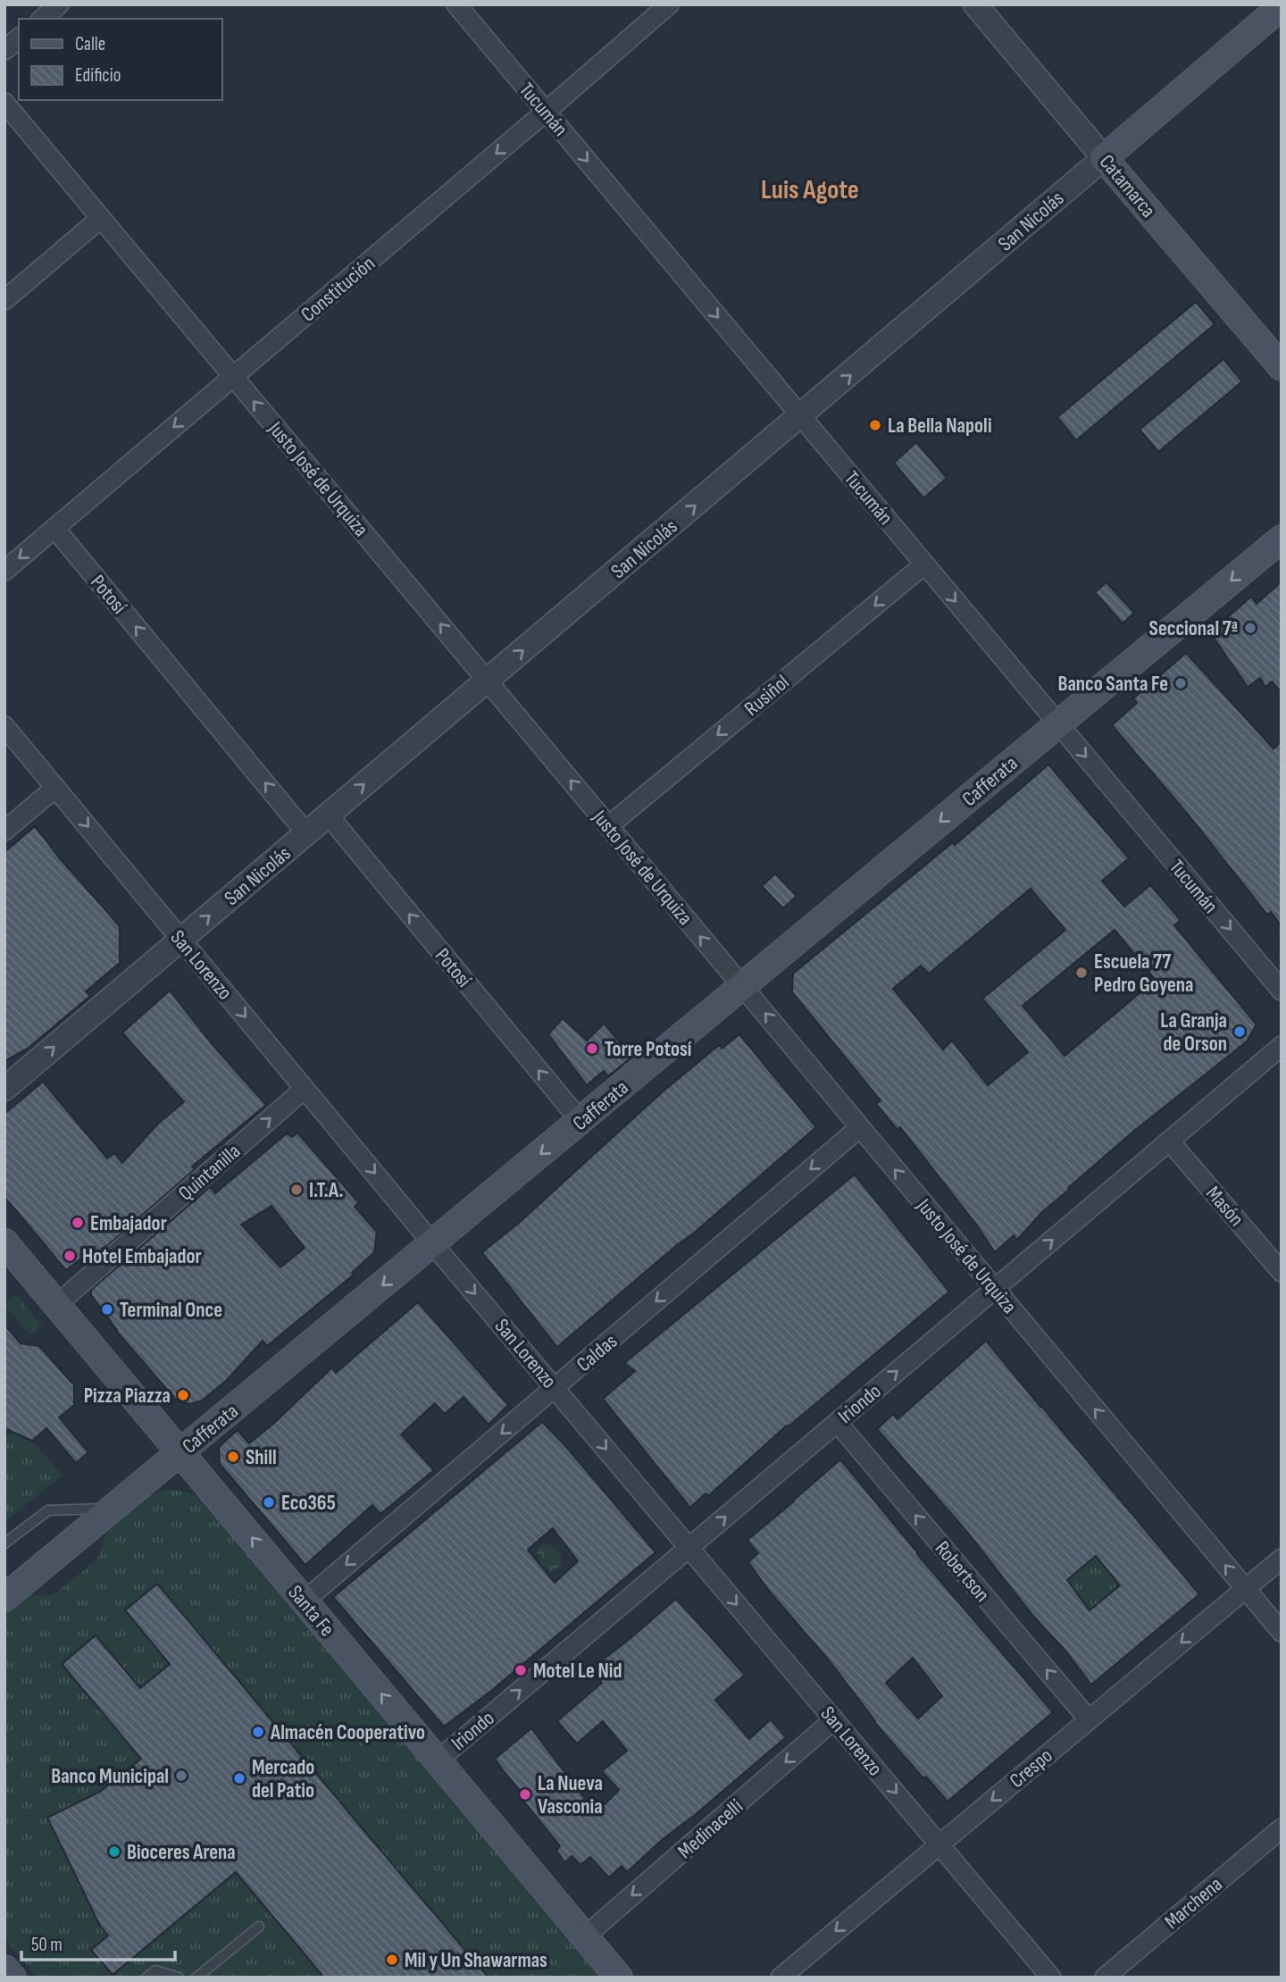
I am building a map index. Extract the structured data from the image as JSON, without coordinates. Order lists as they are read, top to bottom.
{
  "streets": {
    "main road": [
      "Catamarca",
      "San Nicolás",
      "Cafferata",
      "Santa Fe"
    ],
    "street": [
      "Tucumán",
      "Constitución",
      "Justo José de Urquiza",
      "Potosí",
      "Rusiñol",
      "San Lorenzo",
      "Quintanilla",
      "Masón",
      "Caldas",
      "Iriondo",
      "Robertson",
      "Crespo",
      "Medinacelli",
      "Marchena"
    ]
  },
  "crossings": [
    ["Tucumán", "San Nicolás"],
    ["Tucumán", "Constitución"],
    ["Tucumán", "Rusiñol"],
    ["Tucumán", "Cafferata"],
    ["Catamarca", "San Nicolás"],
    ["San Nicolás", "Justo José de Urquiza"],
    ["San Nicolás", "Potosí"],
    ["San Nicolás", "San Lorenzo"],
    ["Constitución", "Justo José de Urquiza"],
    ["Constitución", "Potosí"],
    ["Justo José de Urquiza", "Rusiñol"],
    ["Justo José de Urquiza", "Cafferata"],
    ["Justo José de Urquiza", "Caldas"],
    ["Justo José de Urquiza", "Iriondo"],
    ["Justo José de Urquiza", "Crespo"],
    ["Potosí", "Cafferata"],
    ["Cafferata", "San Lorenzo"],
    ["Cafferata", "Santa Fe"],
    ["San Lorenzo", "Quintanilla"],
    ["San Lorenzo", "Caldas"],
    ["San Lorenzo", "Iriondo"],
    ["San Lorenzo", "Crespo"],
    ["San Lorenzo", "Medinacelli"],
    ["Quintanilla", "Santa Fe"],
    ["Masón", "Iriondo"],
    ["Caldas", "Santa Fe"],
    ["Iriondo", "Robertson"],
    ["Iriondo", "Santa Fe"],
    ["Robertson", "Crespo"],
    ["Santa Fe", "Medinacelli"]
  ],
  "one_way": [
    "Tucumán",
    "San Nicolás",
    "Constitución",
    "Justo José de Urquiza",
    "Potosí",
    "Rusiñol",
    "Cafferata",
    "San Lorenzo",
    "Quintanilla",
    "Caldas",
    "Iriondo",
    "Robertson",
    "Santa Fe",
    "Crespo",
    "Medinacelli"
  ],
  "districts": ["Luis Agote"],
  "places": [
    "La Bella Napoli",
    "Seccional 7ª",
    "Banco Santa Fe",
    "Escuela 77 Pedro Goyena",
    "La Granja de Orson",
    "Torre Potosí",
    "I.T.A.",
    "Embajador",
    "Hotel Embajador",
    "Terminal Once",
    "Pizza Piazza",
    "Shill",
    "Eco365",
    "Motel Le Nid",
    "Almacén Cooperativo",
    "Banco Municipal",
    "Mercado del Patio",
    "La Nueva Vasconia",
    "Bioceres Arena",
    "Mil y Un Shawarmas"
  ],
  "legend": ["Calle", "Edificio"],
  "scale_bar": "50 m"
}
